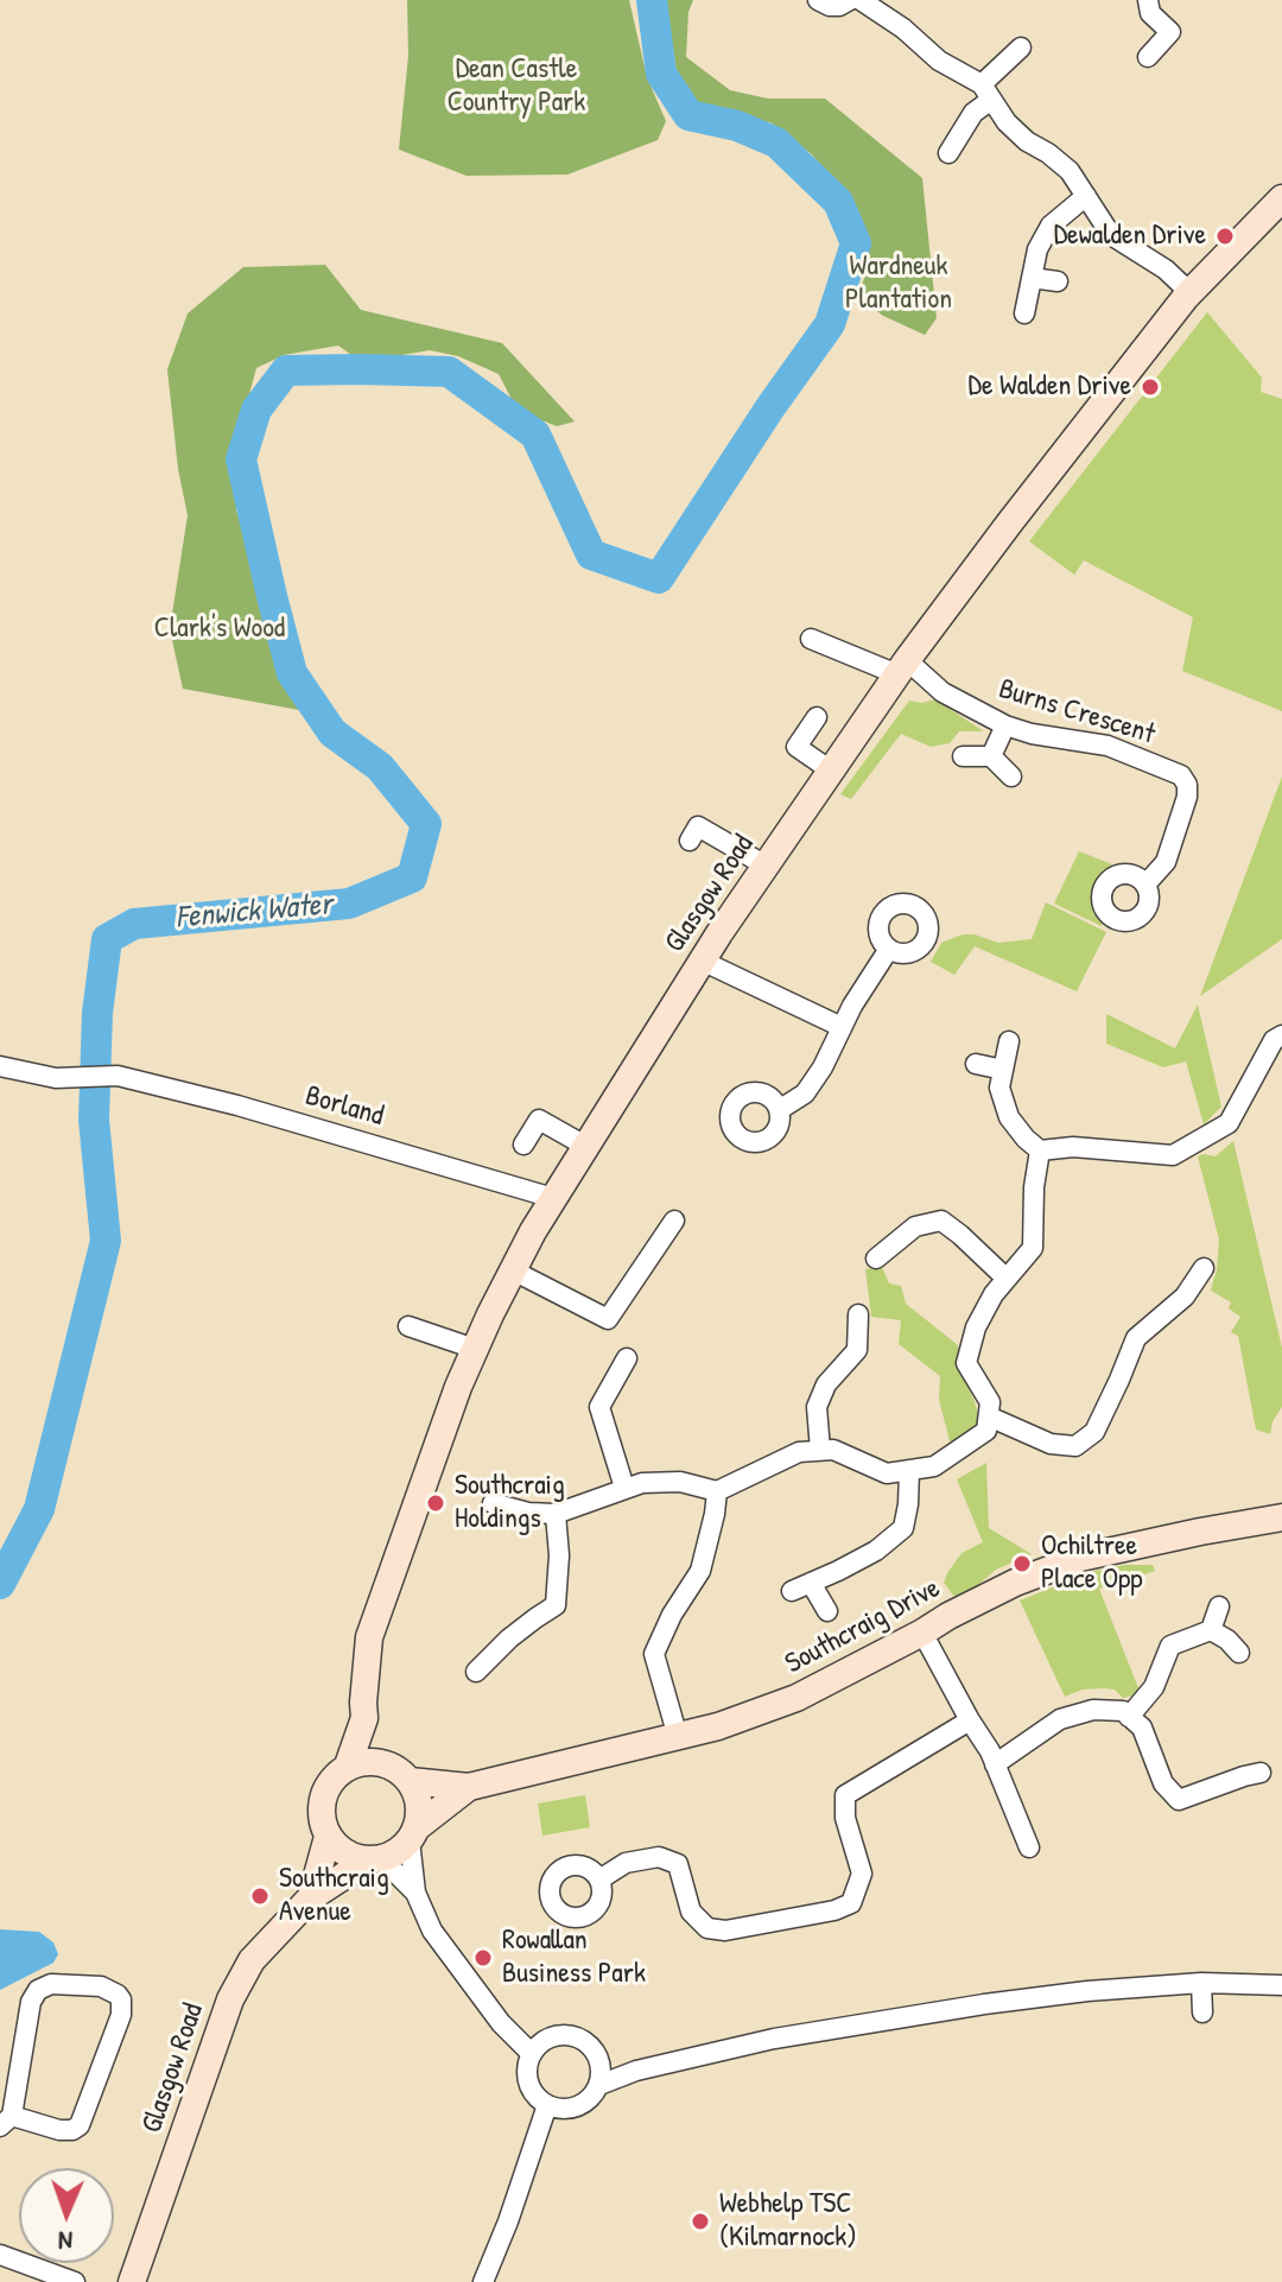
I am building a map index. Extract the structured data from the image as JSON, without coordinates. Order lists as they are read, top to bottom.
{
  "streets": {
    "main road": ["Glasgow Road", "Southcraig Drive"],
    "street": ["Burns Crescent", "Borland"]
  },
  "crossings": [
    ["Burns Crescent", "Glasgow Road"],
    ["Glasgow Road", "Borland"],
    ["Glasgow Road", "Southcraig Drive"]
  ],
  "water": ["Fenwick Water"],
  "parks": ["Dean Castle Country Park", "Wardneuk Plantation", "Clark's Wood"],
  "places": [
    "Dewalden Drive",
    "De Walden Drive",
    "Southcraig Holdings",
    "Ochiltree Place Opp",
    "Southcraig Avenue",
    "Rowallan Business Park",
    "Webhelp TSC (Kilmarnock)"
  ],
  "north": "bottom"
}
